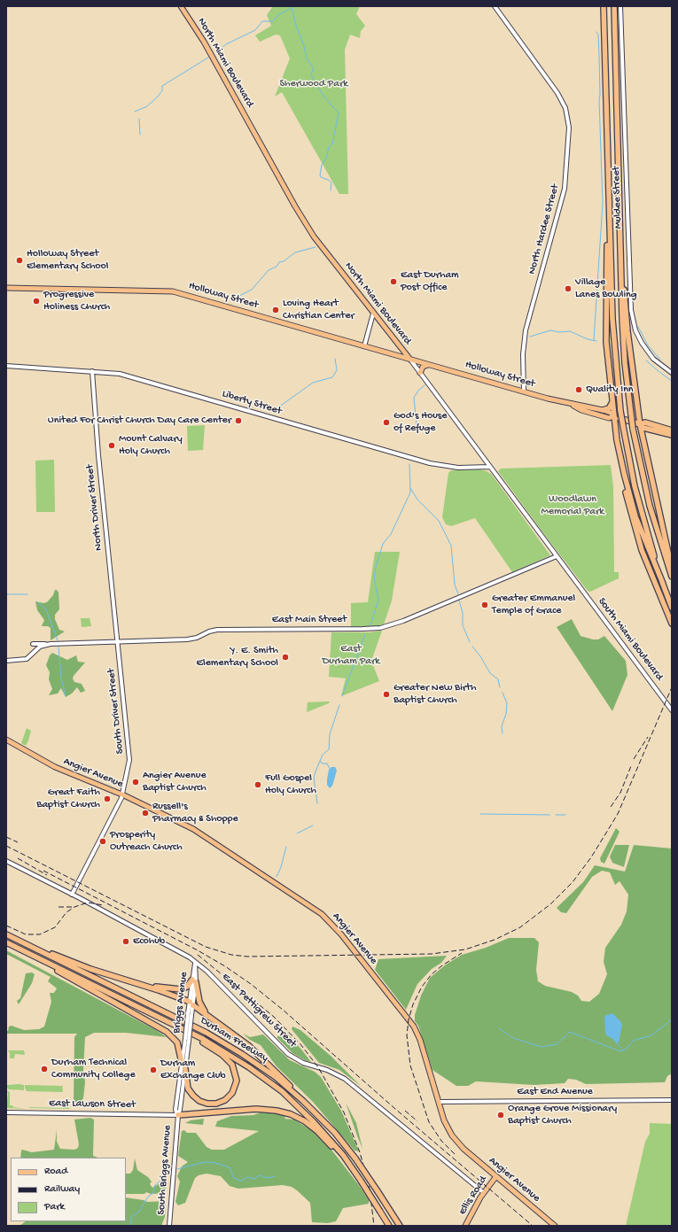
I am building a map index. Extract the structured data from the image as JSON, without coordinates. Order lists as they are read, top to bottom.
{
  "streets": {
    "highway": ["Holloway Street", "Durham Freeway"],
    "main road": ["North Miami Boulevard", "Angier Avenue", "Ellis Road"],
    "street": [
      "Muldee Street",
      "North Hardee Street",
      "Liberty Street",
      "North Driver Street",
      "East Main Street",
      "South Miami Boulevard",
      "South Driver Street",
      "Briggs Avenue",
      "East Pettigrew Street",
      "East End Avenue",
      "East Lawson Street",
      "South Briggs Avenue"
    ]
  },
  "crossings": [
    ["North Miami Boulevard", "Holloway Street"],
    ["North Miami Boulevard", "Liberty Street"],
    ["North Miami Boulevard", "East Main Street"],
    ["North Miami Boulevard", "South Miami Boulevard"],
    ["North Hardee Street", "Holloway Street"],
    ["Liberty Street", "North Driver Street"],
    ["North Driver Street", "East Main Street"],
    ["North Driver Street", "South Driver Street"],
    ["East Main Street", "South Driver Street"],
    ["South Driver Street", "Angier Avenue"],
    ["South Driver Street", "East Pettigrew Street"],
    ["Angier Avenue", "East End Avenue"],
    ["Angier Avenue", "Ellis Road"],
    ["Briggs Avenue", "East Pettigrew Street"],
    ["Briggs Avenue", "East Lawson Street"],
    ["Briggs Avenue", "South Briggs Avenue"],
    ["East Pettigrew Street", "Ellis Road"],
    ["East Lawson Street", "South Briggs Avenue"]
  ],
  "parks": ["Sherwood Park", "Woodlawn Memorial Park", "East Durham Park"],
  "places": [
    "Holloway Street Elementary School",
    "East Durham Post Office",
    "Village Lanes Bowling",
    "Progressive Holiness Church",
    "Loving Heart Christian Center",
    "Quality Inn",
    "United For Christ Church Day Care Center",
    "God's House of Refuge",
    "Mount Calvary Holy Church",
    "Greater Emmanuel Temple of Grace",
    "Y. E. Smith Elementary School",
    "Greater New Birth Baptist Church",
    "Angier Avenue Baptist Church",
    "Full Gospel Holy Church",
    "Great Faith Baptist Church",
    "Russell's Pharmacy & Shoppe",
    "Prosperity Outreach Church",
    "Ecohub",
    "Durham Technical Community College",
    "Durham Exchange Club",
    "Orange Grove Missionary Baptist Church"
  ],
  "legend": ["Road", "Railway", "Park"]
}
